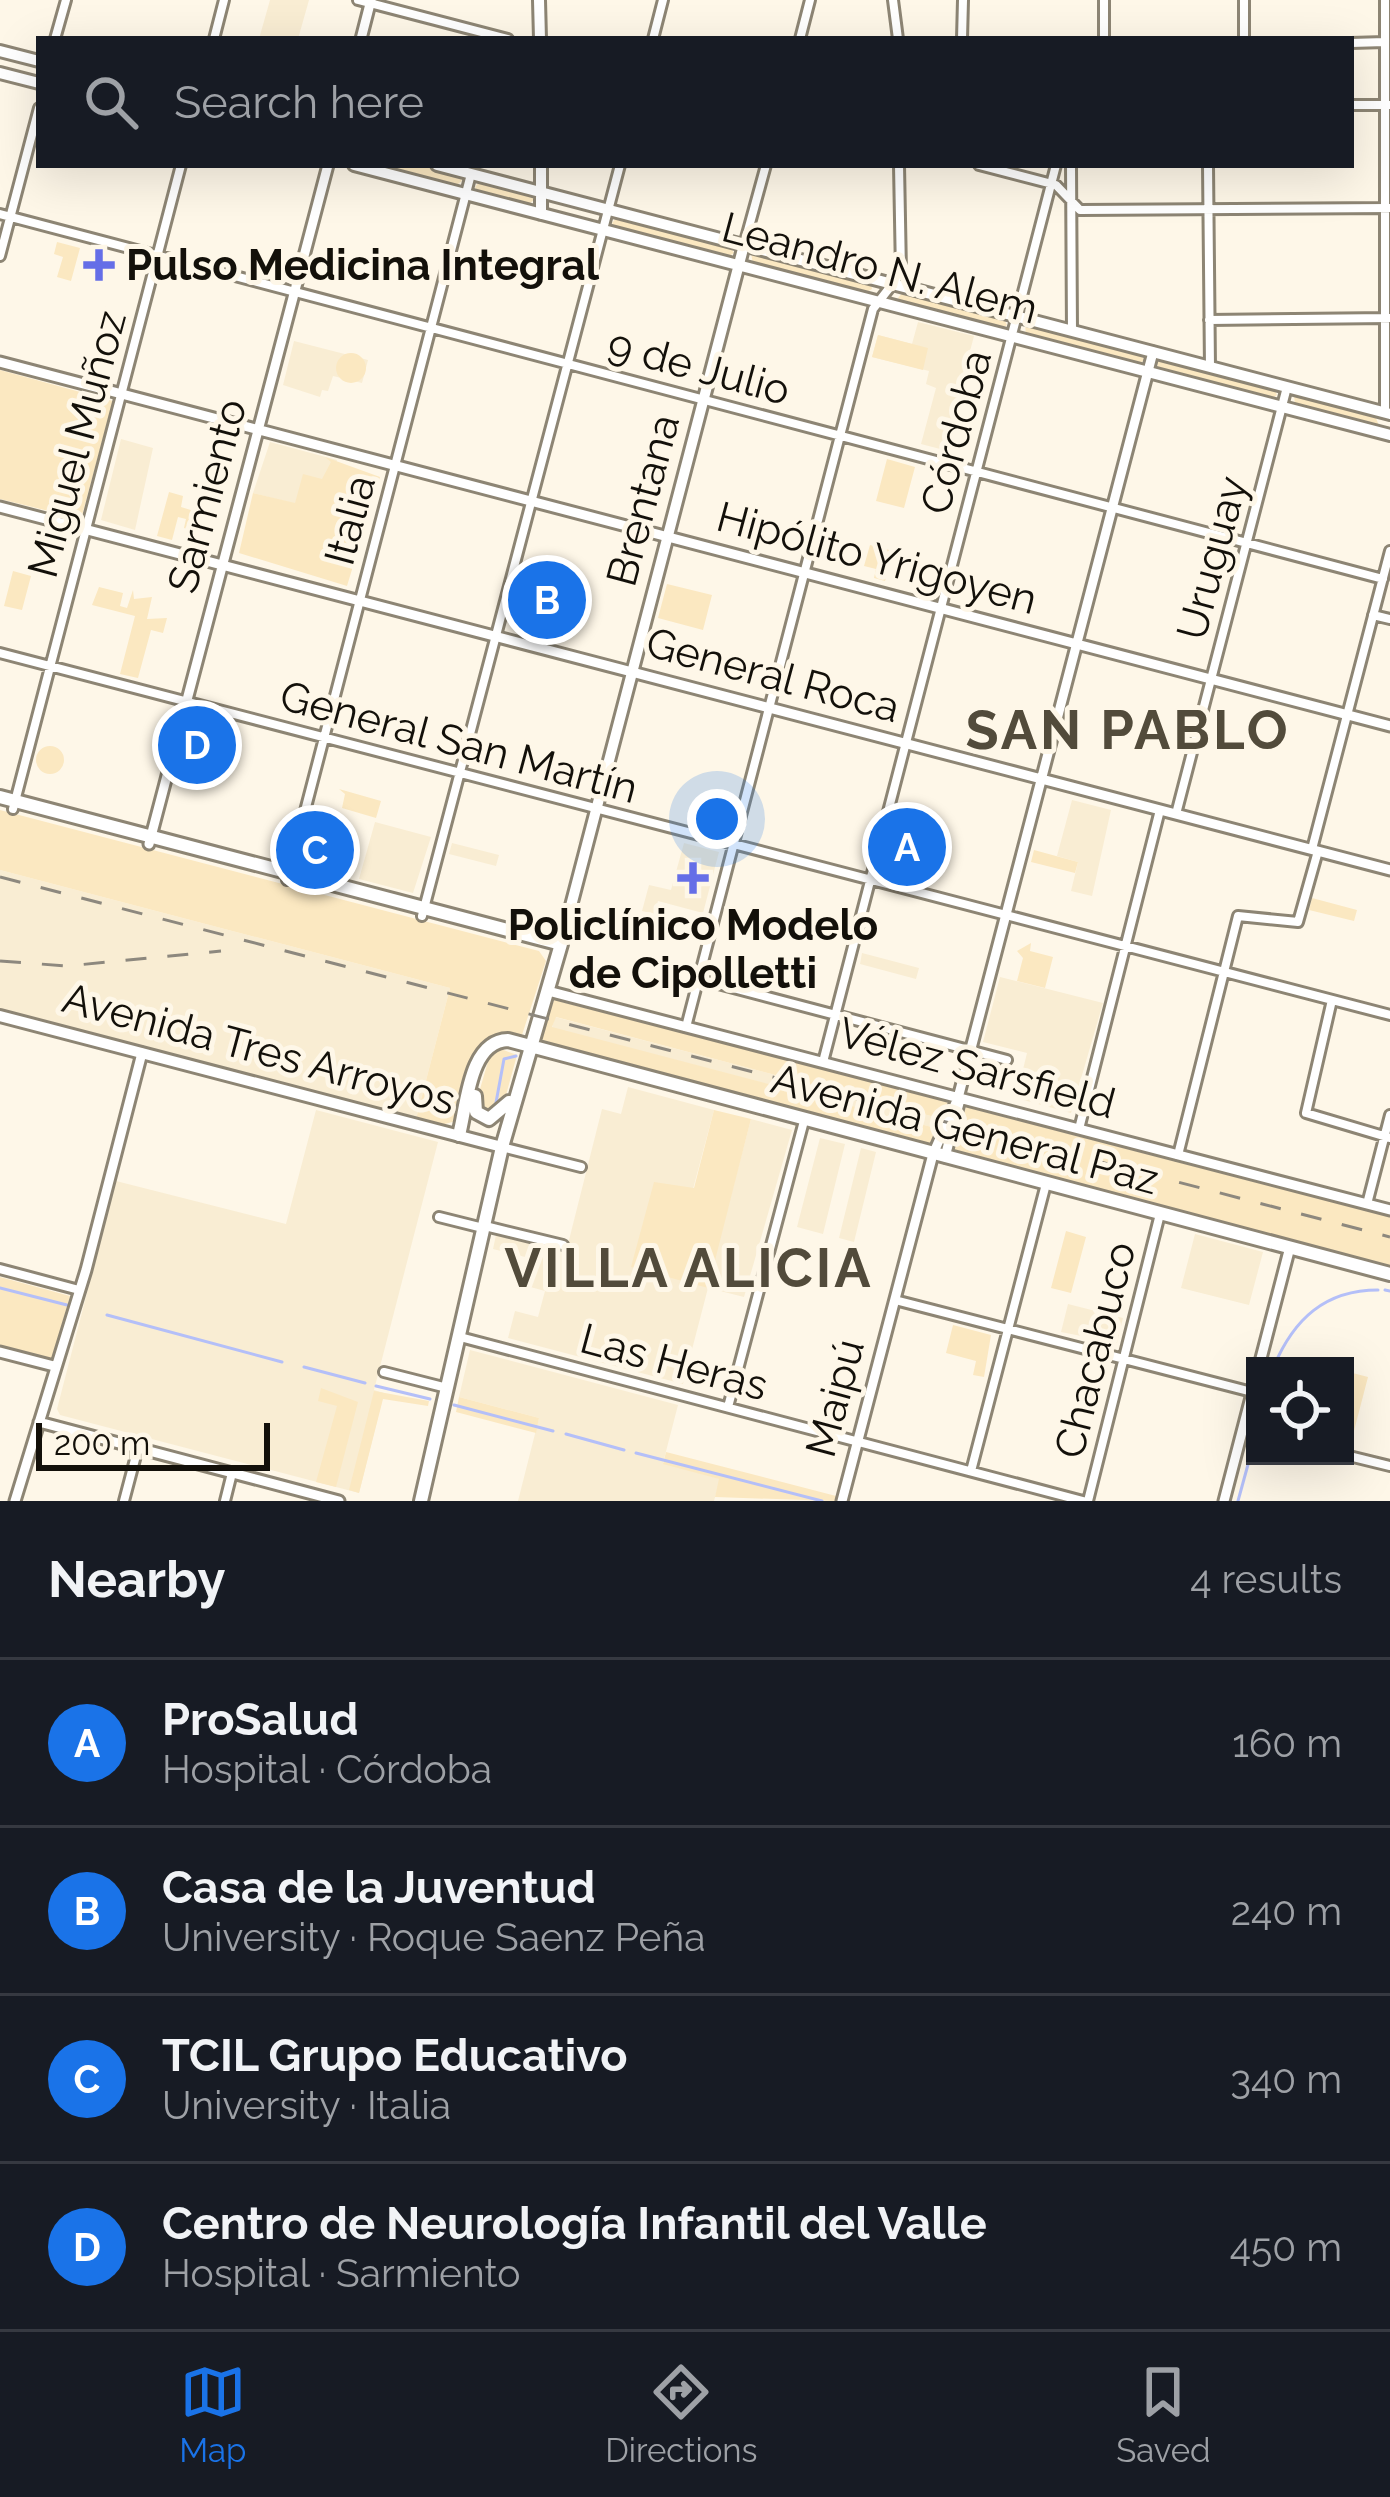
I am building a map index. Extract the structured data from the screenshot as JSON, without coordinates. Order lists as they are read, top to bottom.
{
  "streets": {
    "main road": [
      "Leandro N. Alem",
      "Brentana",
      "Avenida Tres Arroyos",
      "Avenida General Paz"
    ],
    "street": [
      "9 de Julio",
      "Córdoba",
      "Miguel Muñoz",
      "Sarmiento",
      "Italia",
      "Hipólito Yrigoyen",
      "Uruguay",
      "General Roca",
      "General San Martín",
      "Vélez Sarsfield",
      "Chacabuco",
      "Las Heras",
      "Maipú"
    ]
  },
  "crossings": [
    ["Leandro N. Alem", "Córdoba"],
    ["Leandro N. Alem", "Brentana"],
    ["Leandro N. Alem", "Italia"],
    ["Leandro N. Alem", "Uruguay"],
    ["Leandro N. Alem", "Maipú"],
    ["9 de Julio", "Córdoba"],
    ["9 de Julio", "Miguel Muñoz"],
    ["9 de Julio", "Sarmiento"],
    ["9 de Julio", "Brentana"],
    ["9 de Julio", "Italia"],
    ["9 de Julio", "Uruguay"],
    ["9 de Julio", "Maipú"],
    ["Córdoba", "Hipólito Yrigoyen"],
    ["Córdoba", "General Roca"],
    ["Córdoba", "General San Martín"],
    ["Córdoba", "Vélez Sarsfield"],
    ["Miguel Muñoz", "Hipólito Yrigoyen"],
    ["Miguel Muñoz", "General Roca"],
    ["Miguel Muñoz", "General San Martín"],
    ["Sarmiento", "Hipólito Yrigoyen"],
    ["Sarmiento", "General Roca"],
    ["Sarmiento", "General San Martín"],
    ["Brentana", "Hipólito Yrigoyen"],
    ["Brentana", "General Roca"],
    ["Brentana", "General San Martín"],
    ["Brentana", "Vélez Sarsfield"],
    ["Brentana", "Avenida General Paz"],
    ["Italia", "Hipólito Yrigoyen"],
    ["Italia", "General Roca"],
    ["Italia", "General San Martín"],
    ["Hipólito Yrigoyen", "Uruguay"],
    ["Hipólito Yrigoyen", "Maipú"],
    ["Uruguay", "General Roca"],
    ["General Roca", "Maipú"],
    ["General San Martín", "Maipú"],
    ["Vélez Sarsfield", "Maipú"],
    ["Avenida General Paz", "Chacabuco"],
    ["Avenida General Paz", "Maipú"],
    ["Chacabuco", "Las Heras"],
    ["Las Heras", "Maipú"]
  ],
  "districts": ["SAN PABLO", "VILLA ALICIA"],
  "places": {
    "health": ["Pulso Medicina Integral", "Policlínico Modelo de Cipolletti"]
  },
  "scale_bar": "200 m",
  "page": {
    "search": "Search here",
    "pins": [
      "B",
      "D",
      "A",
      "C"
    ],
    "scale": "200 m",
    "heading": ["Nearby", "4 results"],
    "list": [
      {
        "mark": "A",
        "name": "ProSalud",
        "note": "Hospital · Córdoba",
        "value": "160 m"
      },
      {
        "mark": "B",
        "name": "Casa de la Juventud",
        "note": "University · Roque Saenz Peña",
        "value": "240 m"
      },
      {
        "mark": "C",
        "name": "TCIL Grupo Educativo",
        "note": "University · Italia",
        "value": "340 m"
      },
      {
        "mark": "D",
        "name": "Centro de Neurología Infantil del Valle",
        "note": "Hospital · Sarmiento",
        "value": "450 m"
      }
    ],
    "nav": ["Map", "Directions", "Saved"]
  }
}
